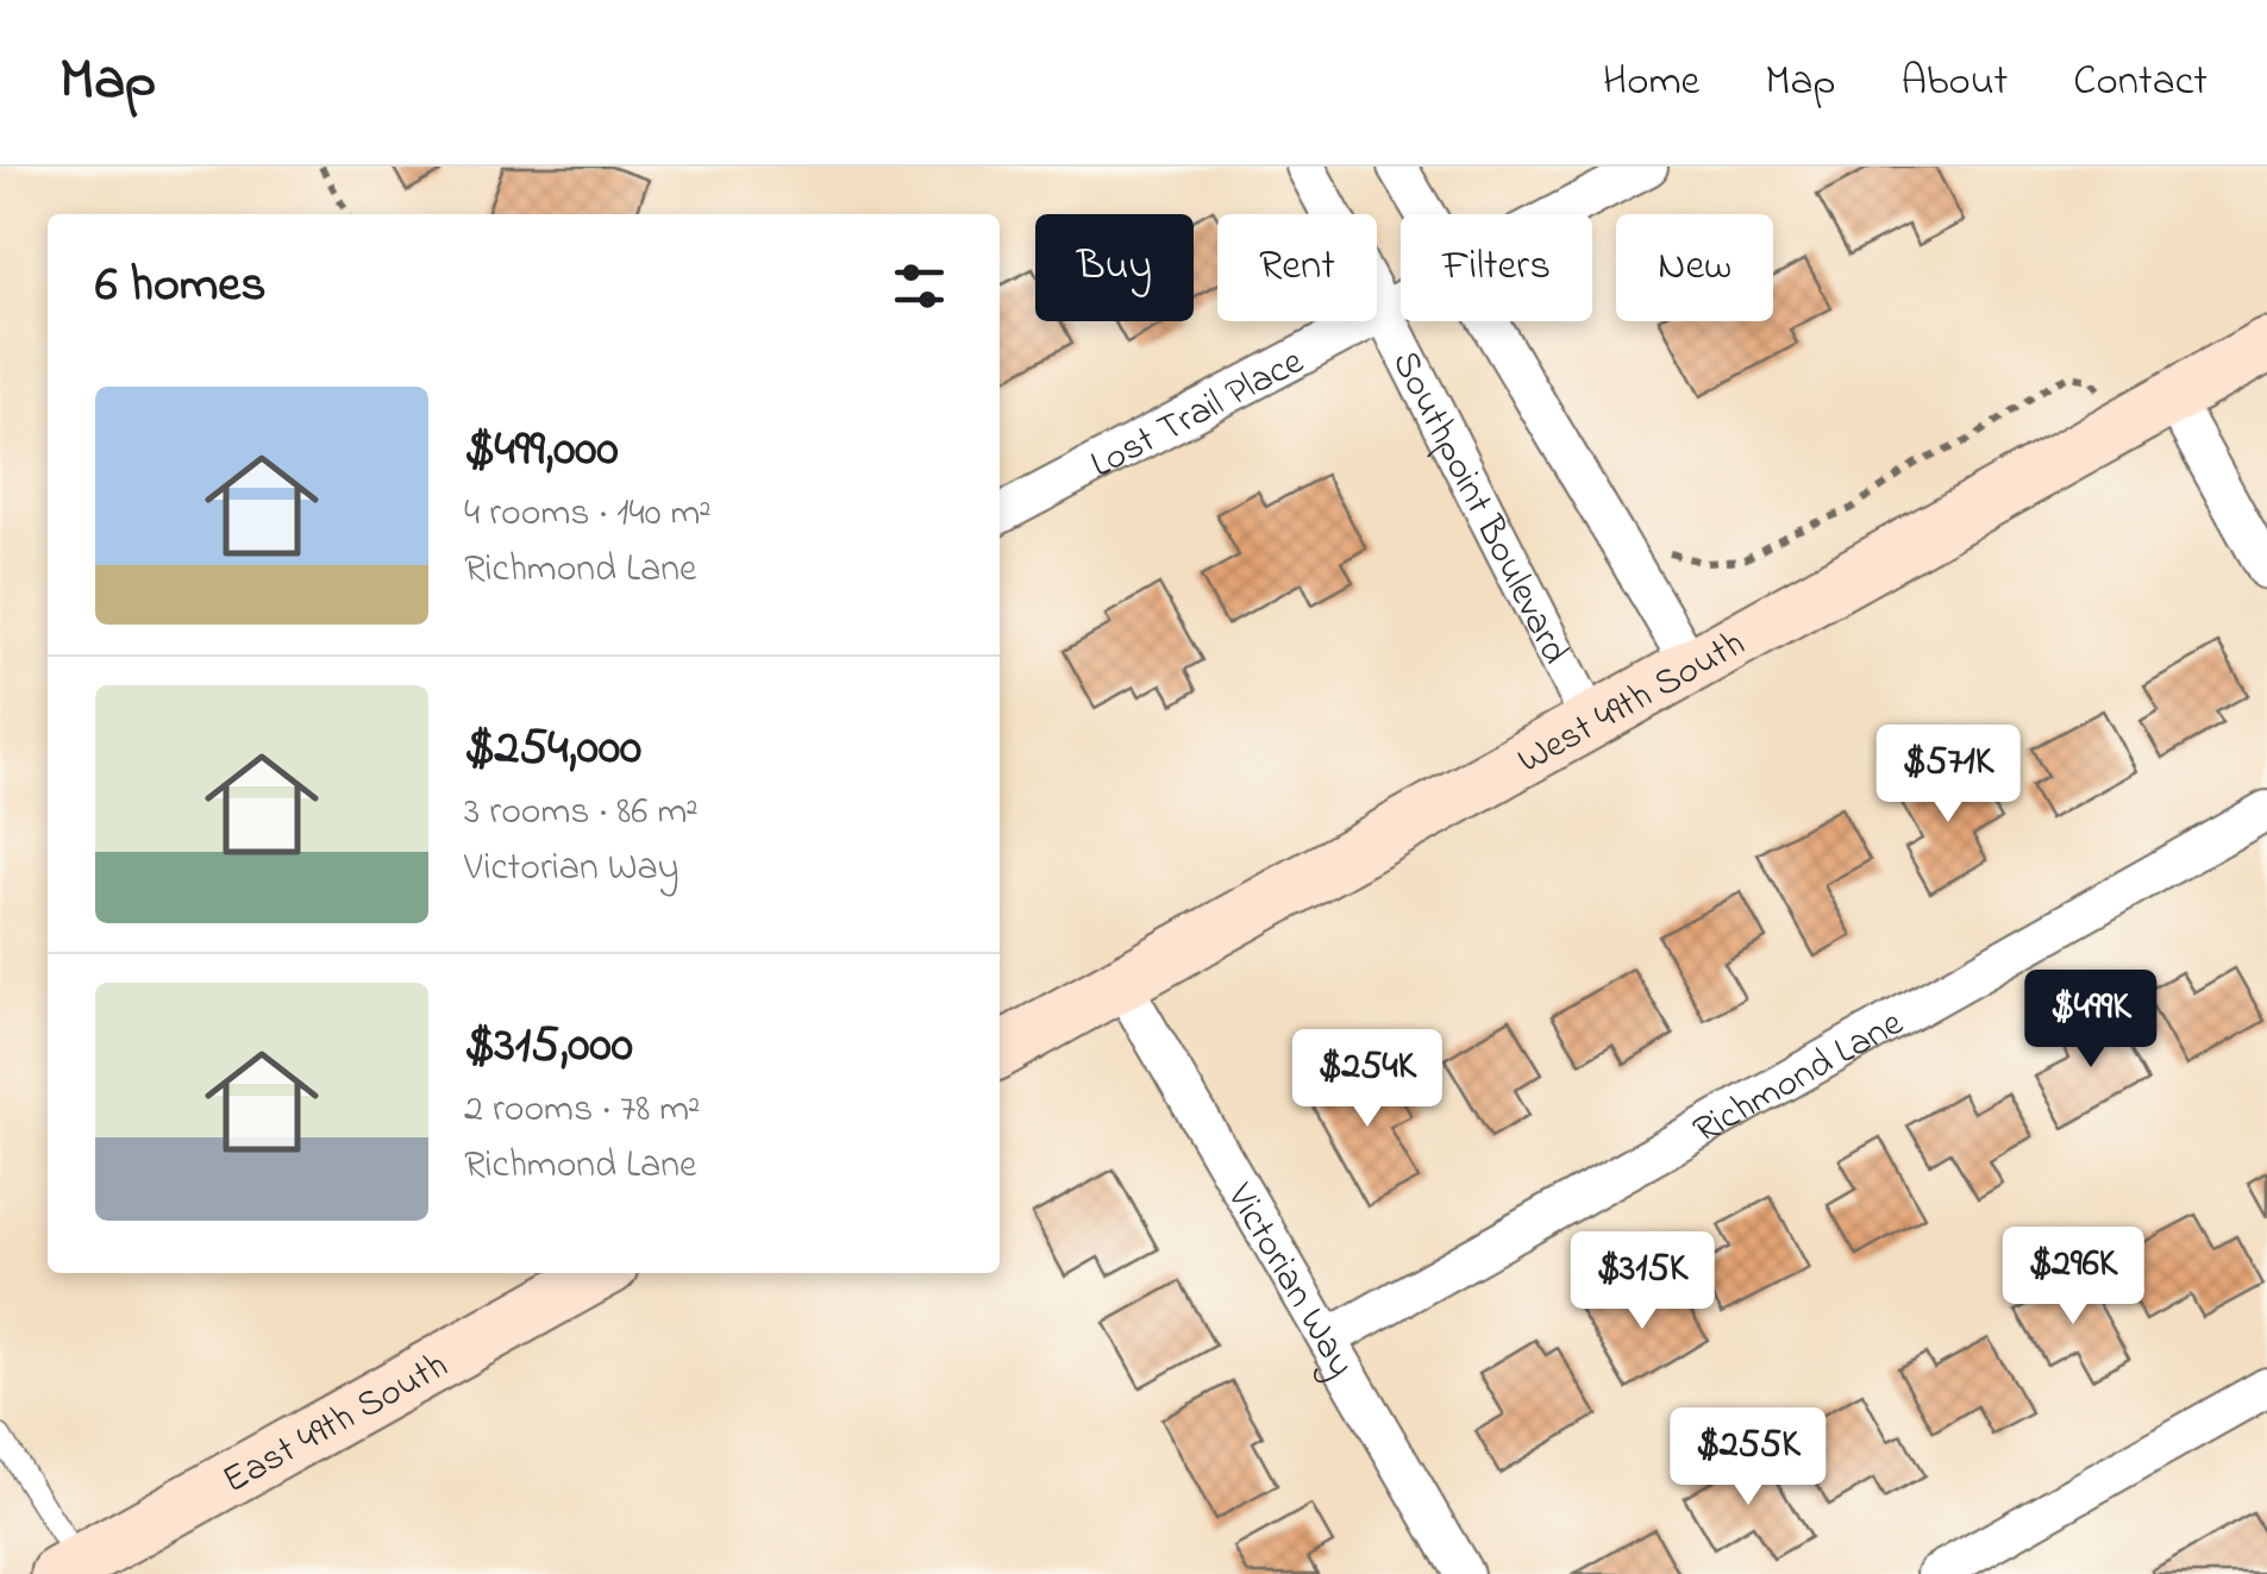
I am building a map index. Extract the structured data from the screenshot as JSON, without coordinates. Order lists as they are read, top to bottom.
{
  "streets": {
    "street": [
      "Lost Trail Place",
      "Southpoint Boulevard",
      "West 49th South",
      "Richmond Lane",
      "Victorian Way",
      "East 49th South"
    ]
  },
  "crossings": [
    ["Lost Trail Place", "Southpoint Boulevard"],
    ["Southpoint Boulevard", "West 49th South"],
    ["West 49th South", "Victorian Way"],
    ["Richmond Lane", "Victorian Way"]
  ],
  "page": {
    "header": "Map",
    "nav": [
      "Home",
      "Map",
      "About",
      "Contact"
    ],
    "chip": [
      "Buy",
      "Rent",
      "Filters",
      "New"
    ],
    "heading": "6 homes",
    "list": [
      {
        "name": "$499,000",
        "note": "4 rooms · 140 m² · Richmond Lane"
      },
      {
        "name": "$254,000",
        "note": "3 rooms · 86 m² · Victorian Way"
      },
      {
        "name": "$315,000",
        "note": "2 rooms · 78 m² · Richmond Lane"
      }
    ],
    "price": [
      "$571K",
      "$499K",
      "$254K",
      "$296K",
      "$315K",
      "$255K"
    ]
  }
}
